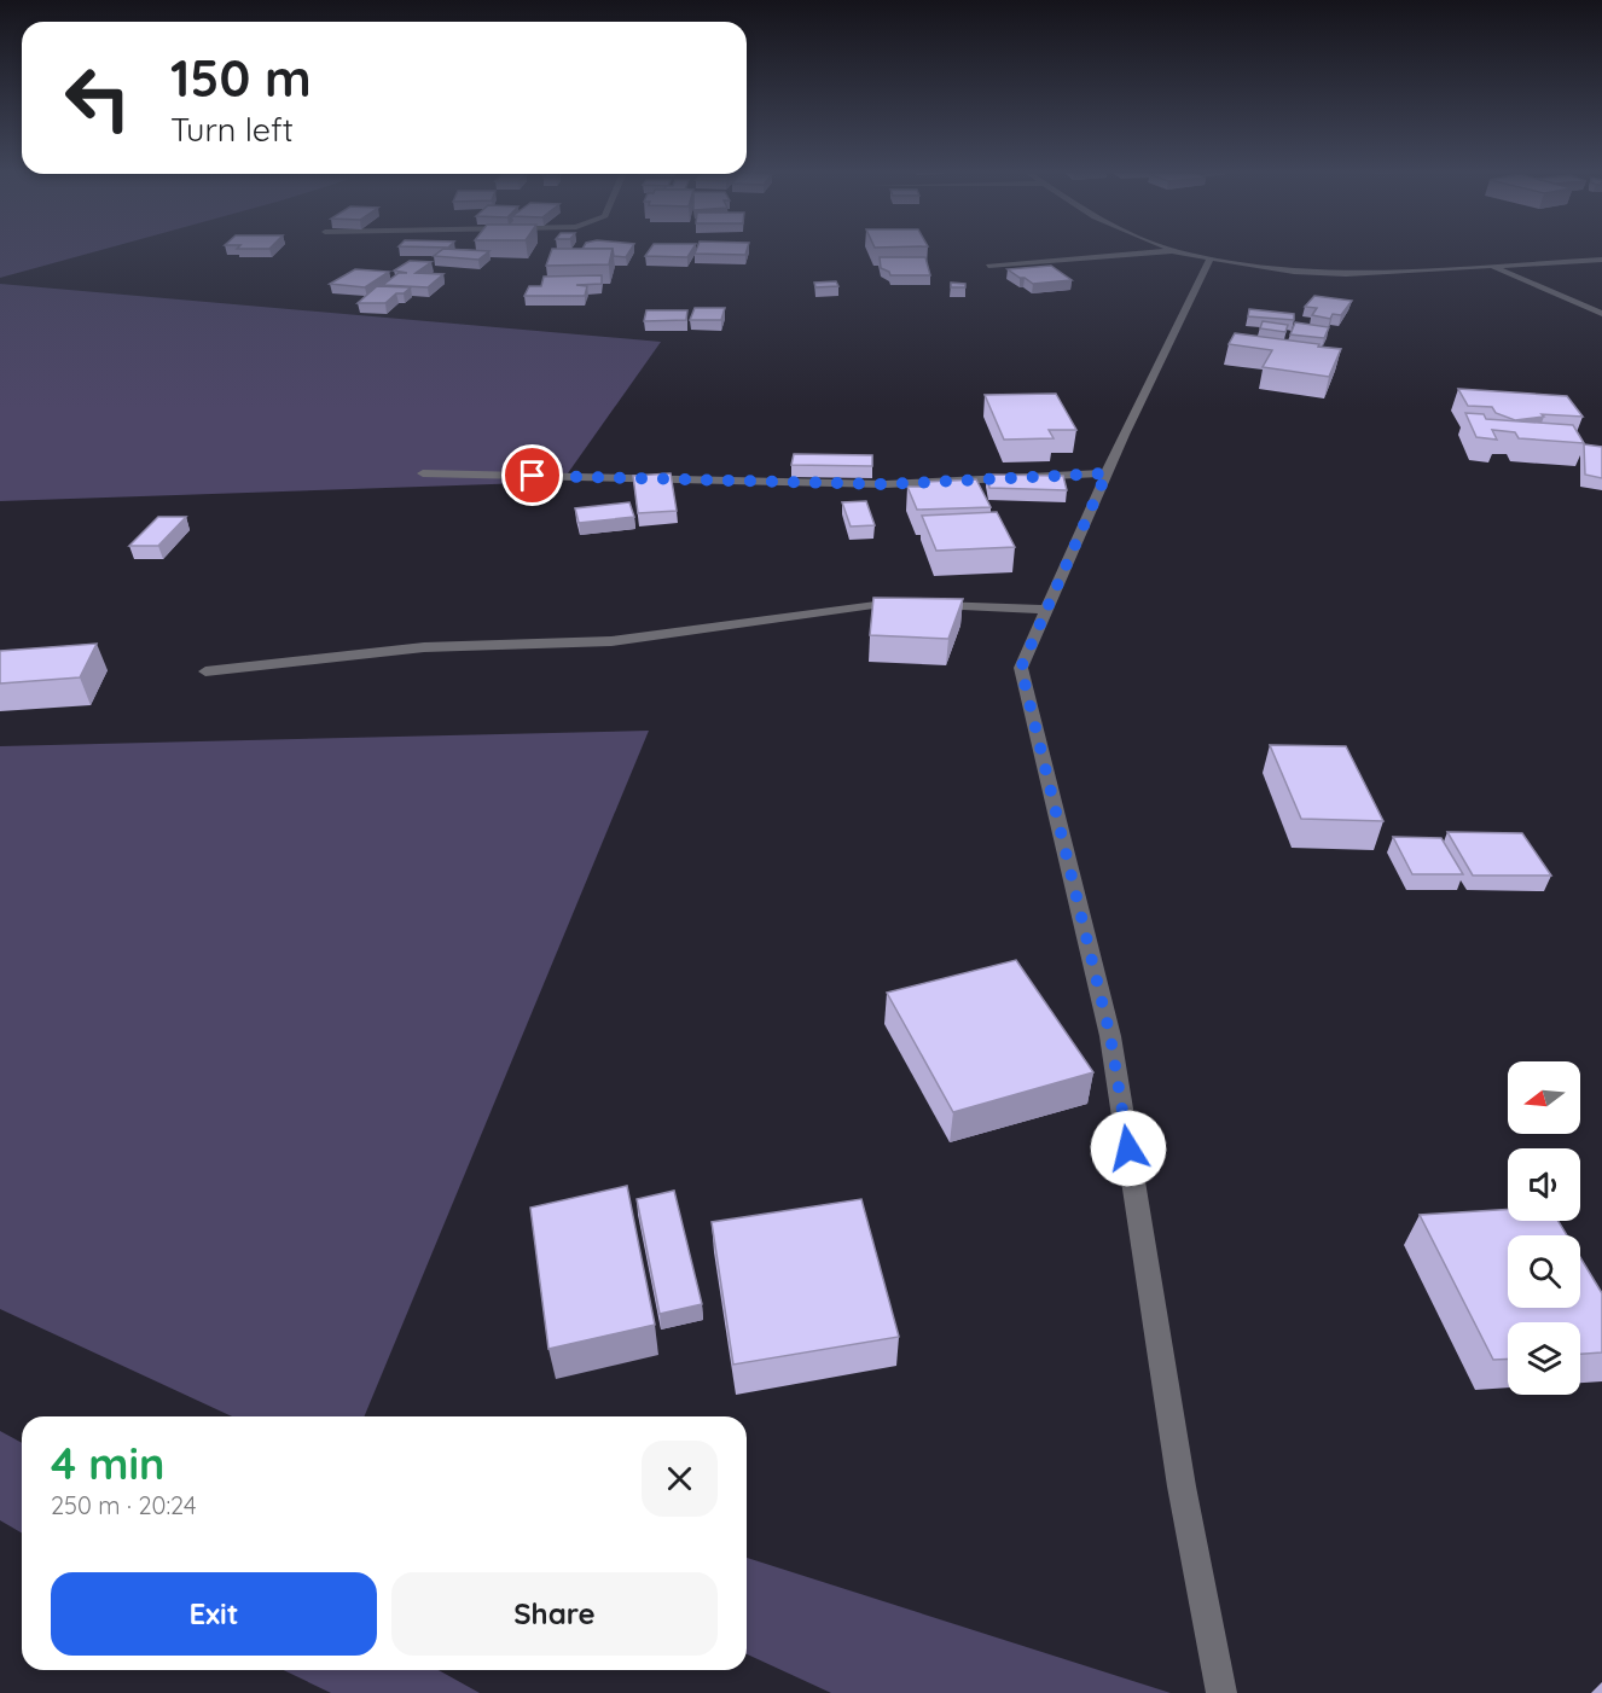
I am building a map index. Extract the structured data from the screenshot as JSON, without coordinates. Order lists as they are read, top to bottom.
{
  "north": "left",
  "page": {
    "turn": ["150 m", "Turn left"],
    "heading": ["4 min", "250 m · 20:24"],
    "buttons": ["Exit", "Share"]
  }
}
